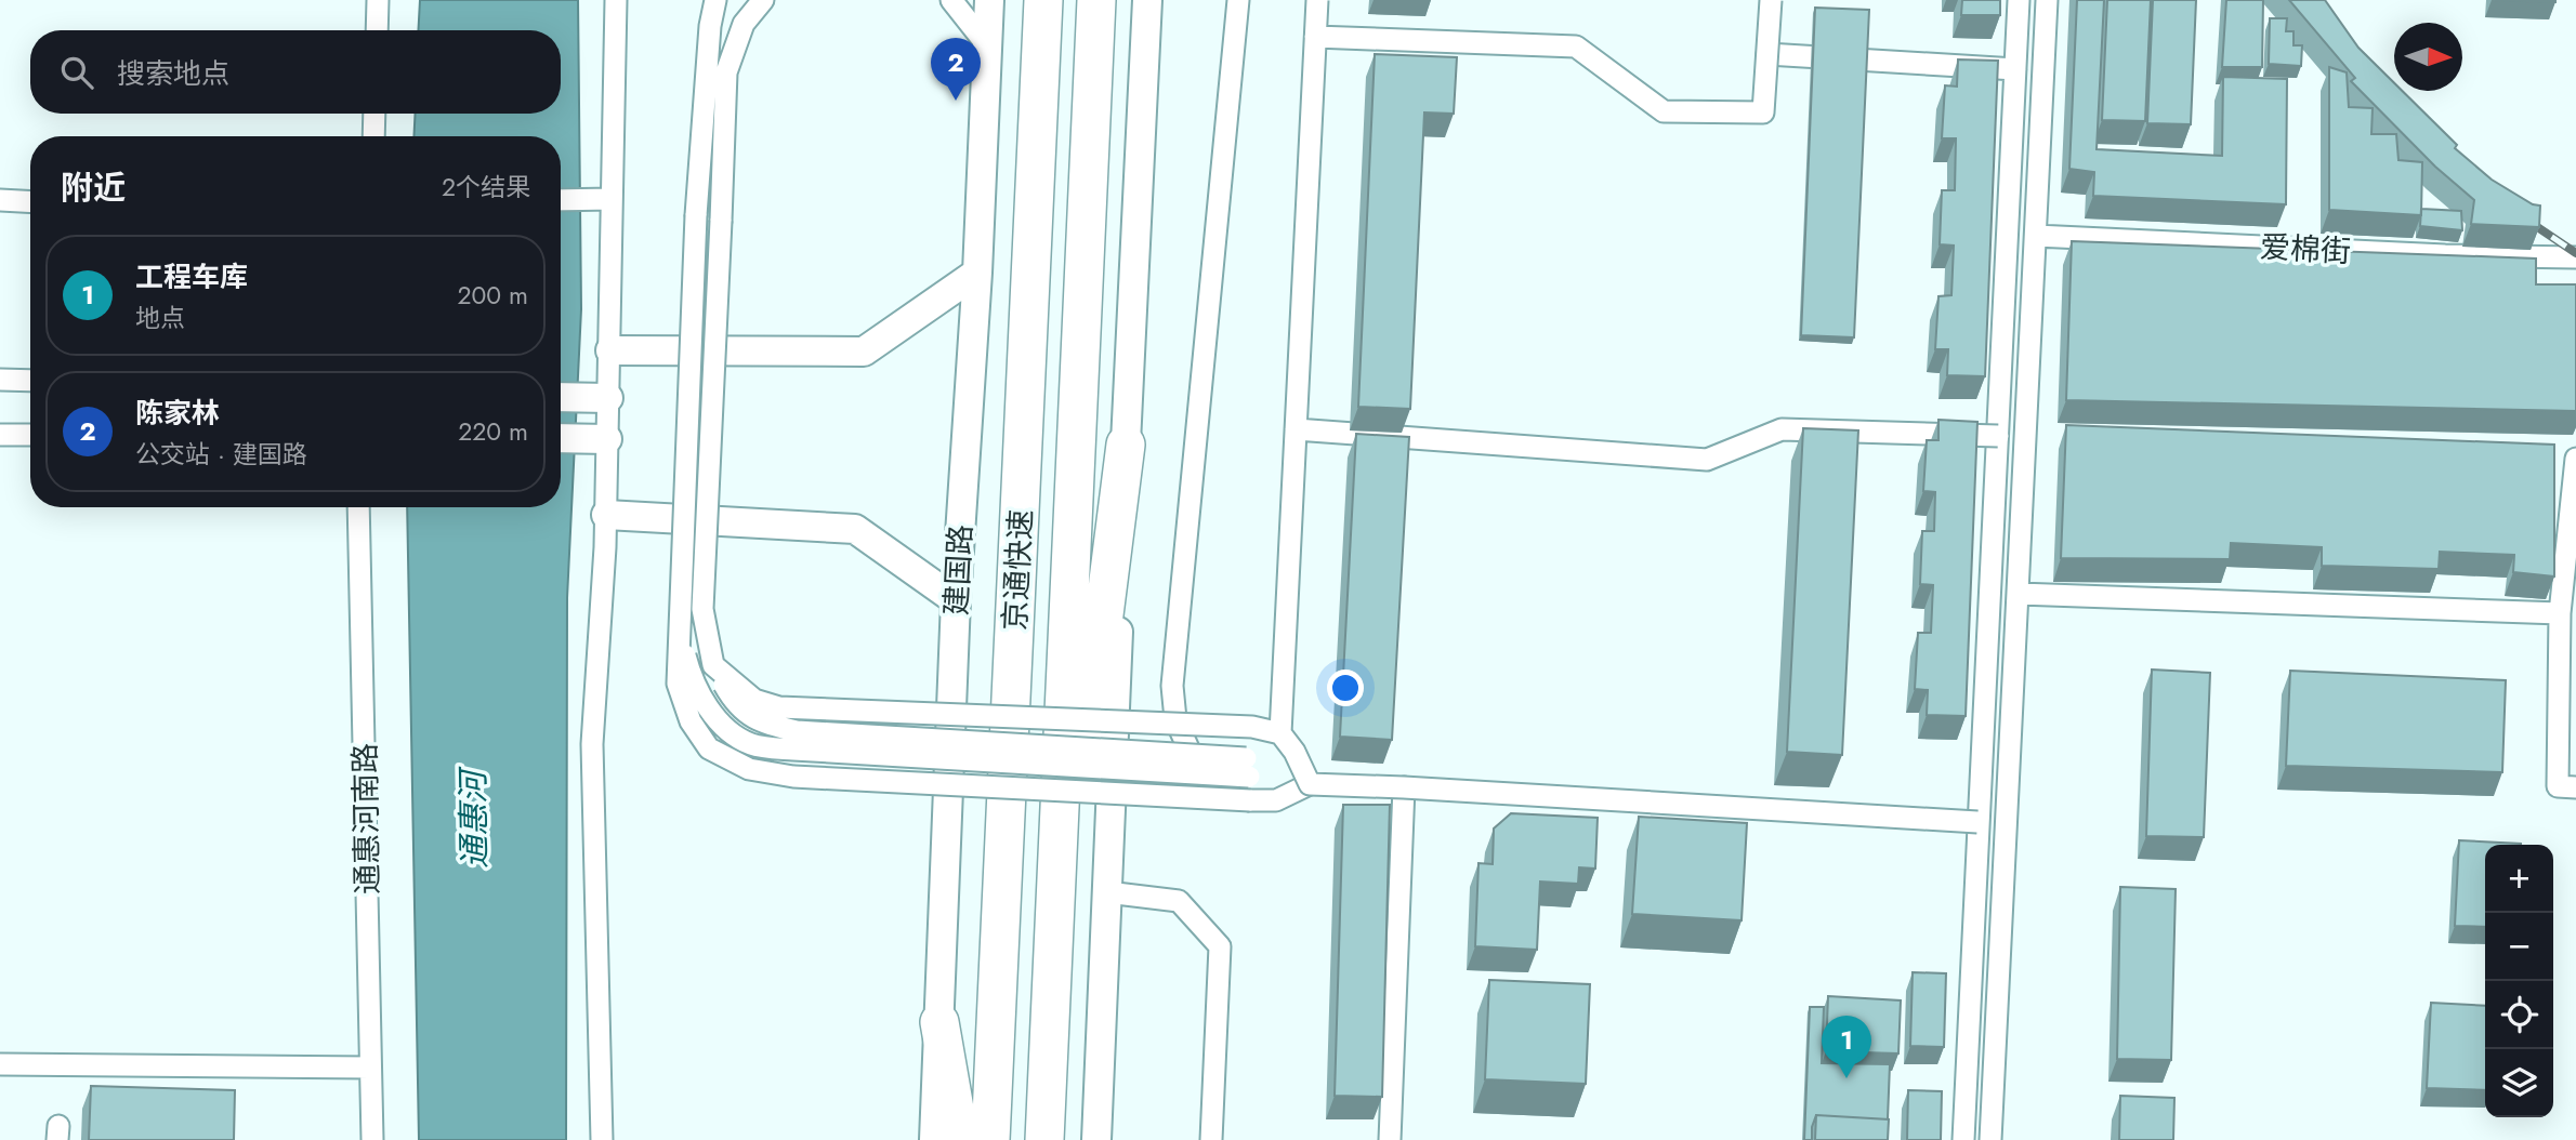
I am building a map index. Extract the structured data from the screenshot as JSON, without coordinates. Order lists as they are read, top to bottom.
{
  "streets": {
    "highway": ["京通快速"],
    "main road": ["建国路"],
    "street": ["爱棉街", "通惠河南路"]
  },
  "water": ["通惠河"],
  "north": "right",
  "page": {
    "search": "搜索地点",
    "pins": ["2", "1"],
    "heading": ["附近", "2个结果"],
    "list": [
      {
        "mark": "1",
        "name": "工程车库",
        "note": "地点",
        "value": "200 m"
      },
      {
        "mark": "2",
        "name": "陈家林",
        "note": "公交站 · 建国路",
        "value": "220 m"
      }
    ],
    "map_buttons": ["+", "−"]
  }
}
